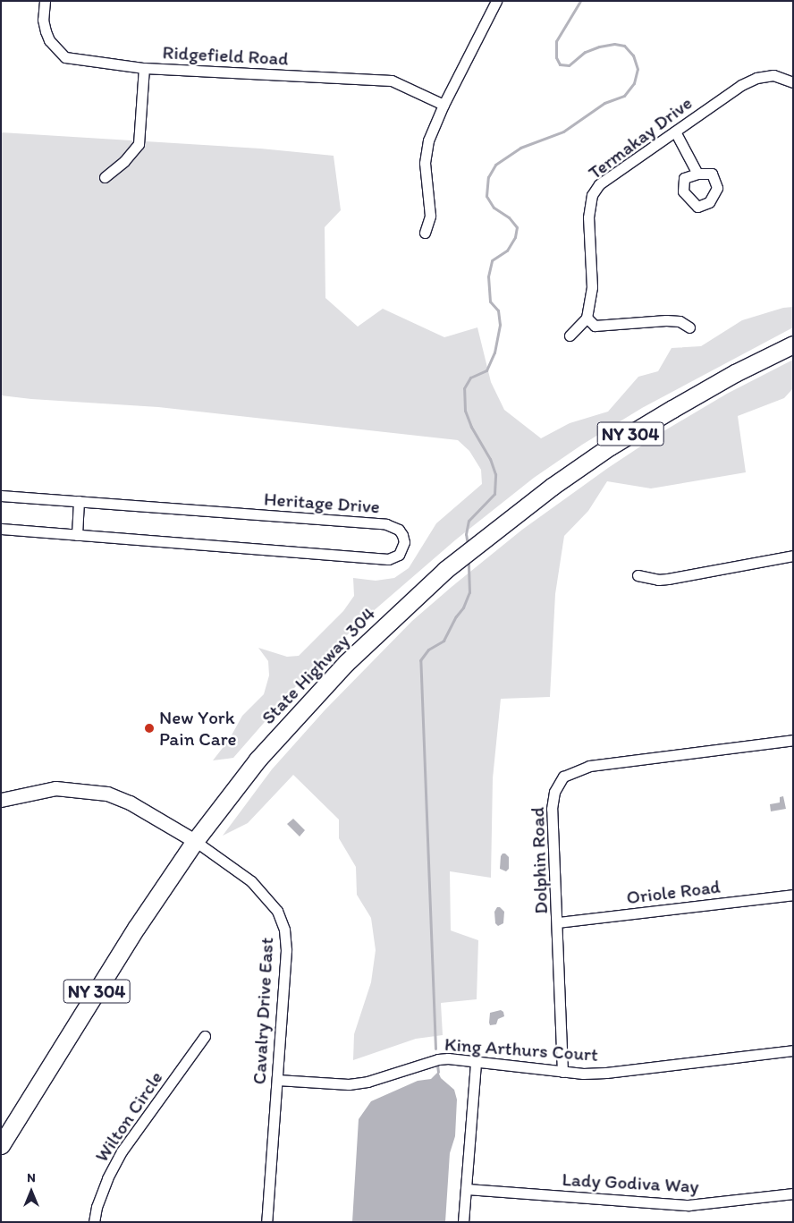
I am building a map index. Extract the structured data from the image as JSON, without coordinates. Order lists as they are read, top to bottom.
{
  "streets": {
    "main road": ["NY 304", "State Highway 304"],
    "street": [
      "Ridgefield Road",
      "Termakay Drive",
      "Heritage Drive",
      "Dolphin Road",
      "Oriole Road",
      "Cavalry Drive East",
      "King Arthurs Court",
      "Wilton Circle",
      "Lady Godiva Way"
    ]
  },
  "crossings": [
    ["State Highway 304", "Cavalry Drive East"],
    ["Dolphin Road", "Oriole Road"],
    ["Dolphin Road", "King Arthurs Court"],
    ["Cavalry Drive East", "King Arthurs Court"]
  ],
  "places": ["New York Pain Care"],
  "north": "top"
}
